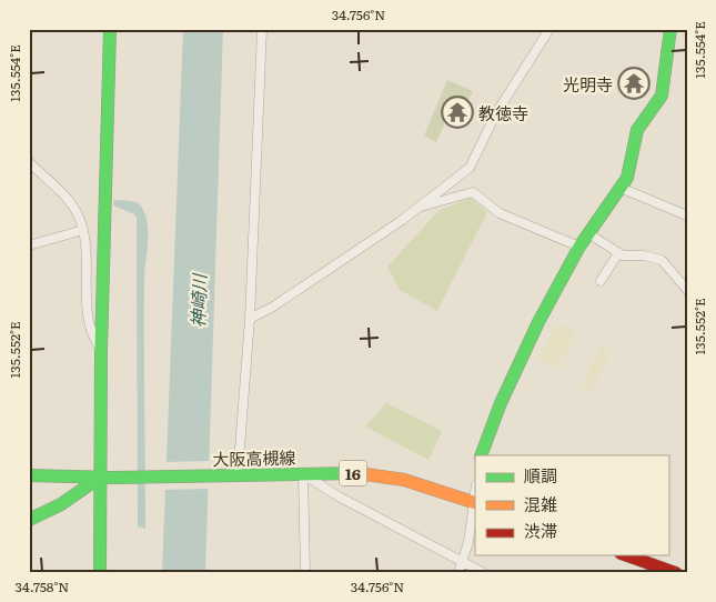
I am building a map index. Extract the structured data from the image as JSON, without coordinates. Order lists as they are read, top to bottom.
{
  "streets": {
    "street": ["大阪高槻線", "16"]
  },
  "water": ["神崎川"],
  "places": {
    "temple": ["光明寺", "教徳寺"]
  },
  "legend": ["順調", "混雑", "渋滞"],
  "coordinates": [
    "34.756°N",
    "135.554°E",
    "135.552°E",
    "34.758°N"
  ]
}
